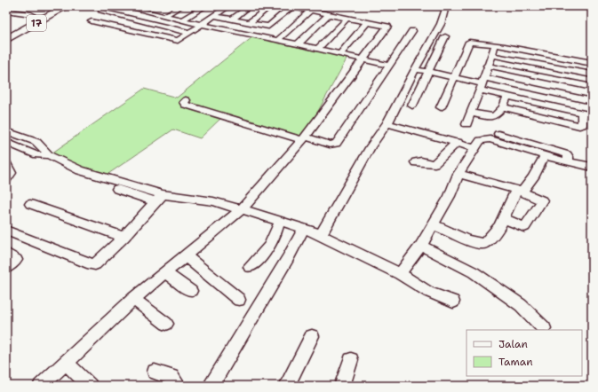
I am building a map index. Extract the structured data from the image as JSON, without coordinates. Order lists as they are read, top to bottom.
{
  "streets": {
    "highway": ["17"]
  },
  "legend": ["Jalan", "Taman"]
}
